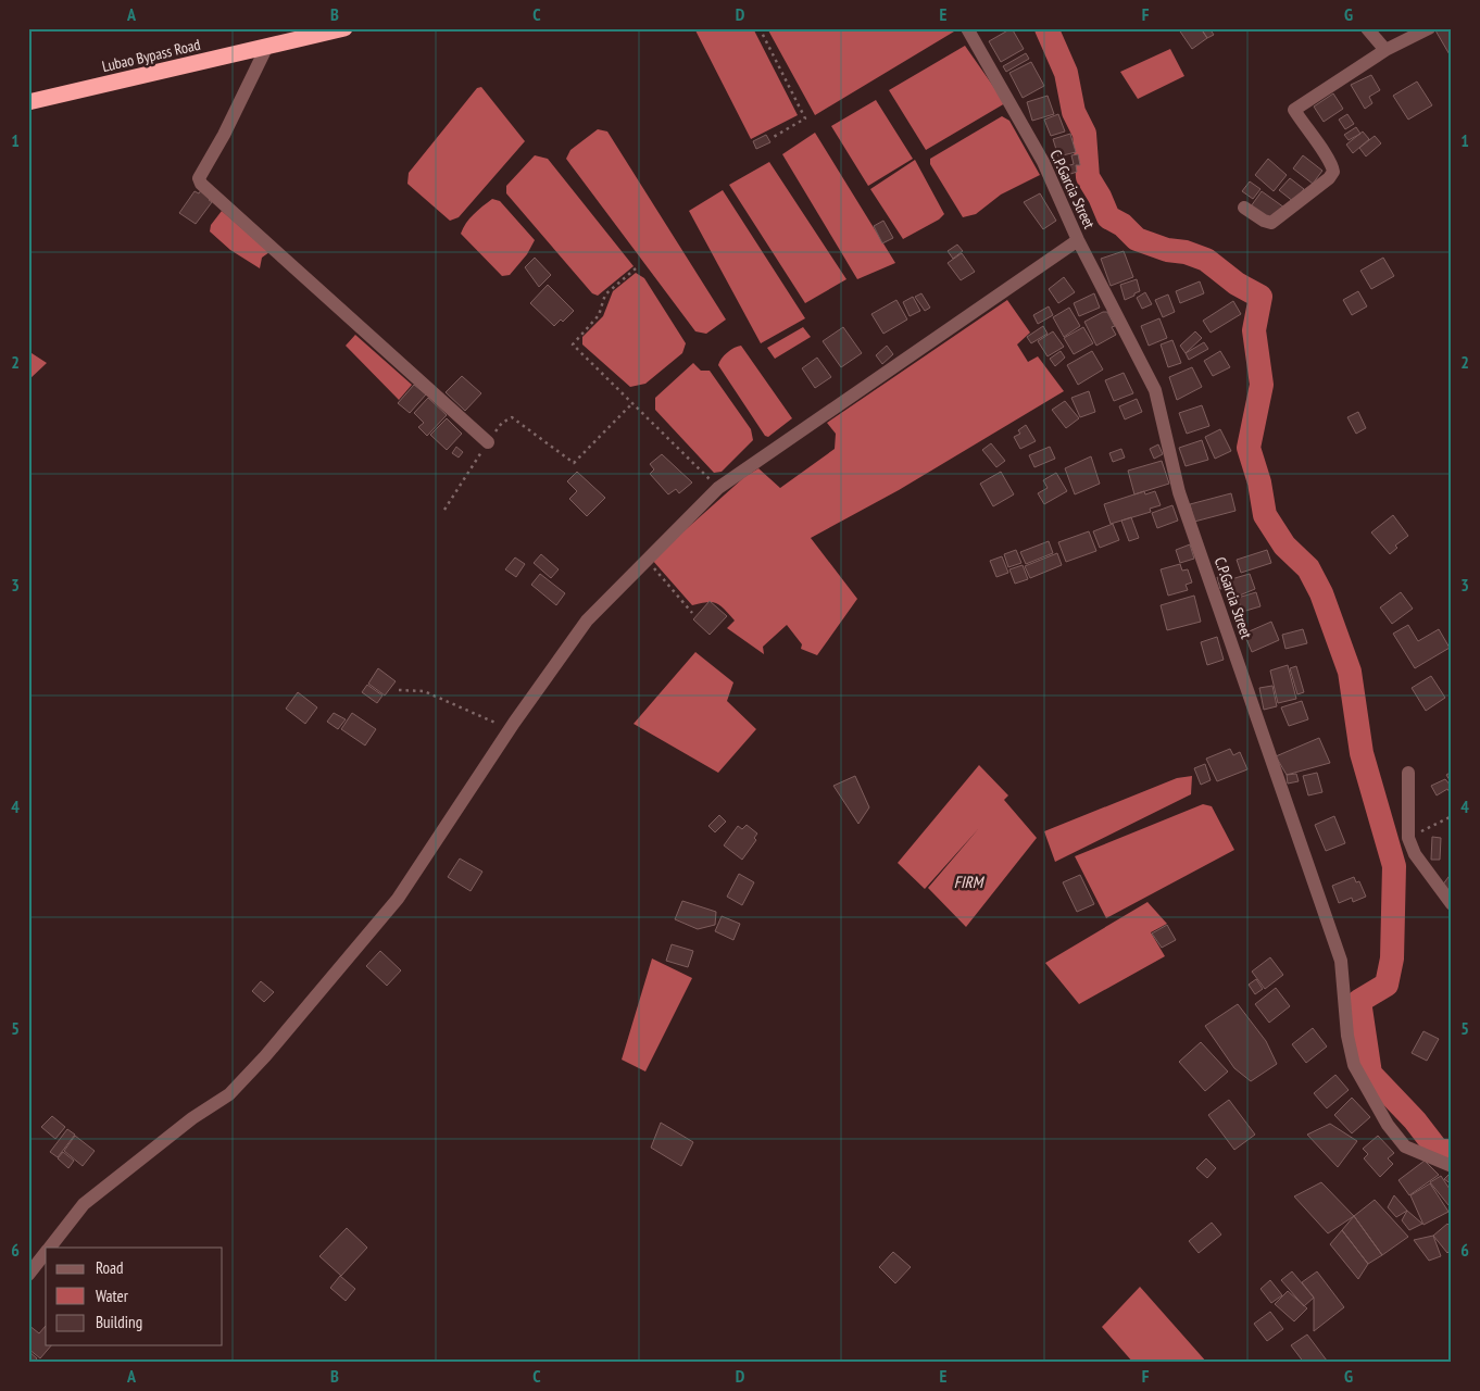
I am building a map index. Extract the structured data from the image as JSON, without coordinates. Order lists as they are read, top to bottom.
{
  "streets": {
    "highway": ["Lubao Bypass Road"],
    "street": ["C.P.Garcia Street"]
  },
  "water": ["FIRM"],
  "legend": ["Road", "Water", "Building"],
  "grid": {
    "columns": [
      "A",
      "B",
      "C",
      "D",
      "E",
      "F",
      "G"
    ],
    "rows": [
      "1",
      "2",
      "3",
      "4",
      "5",
      "6"
    ]
  }
}
